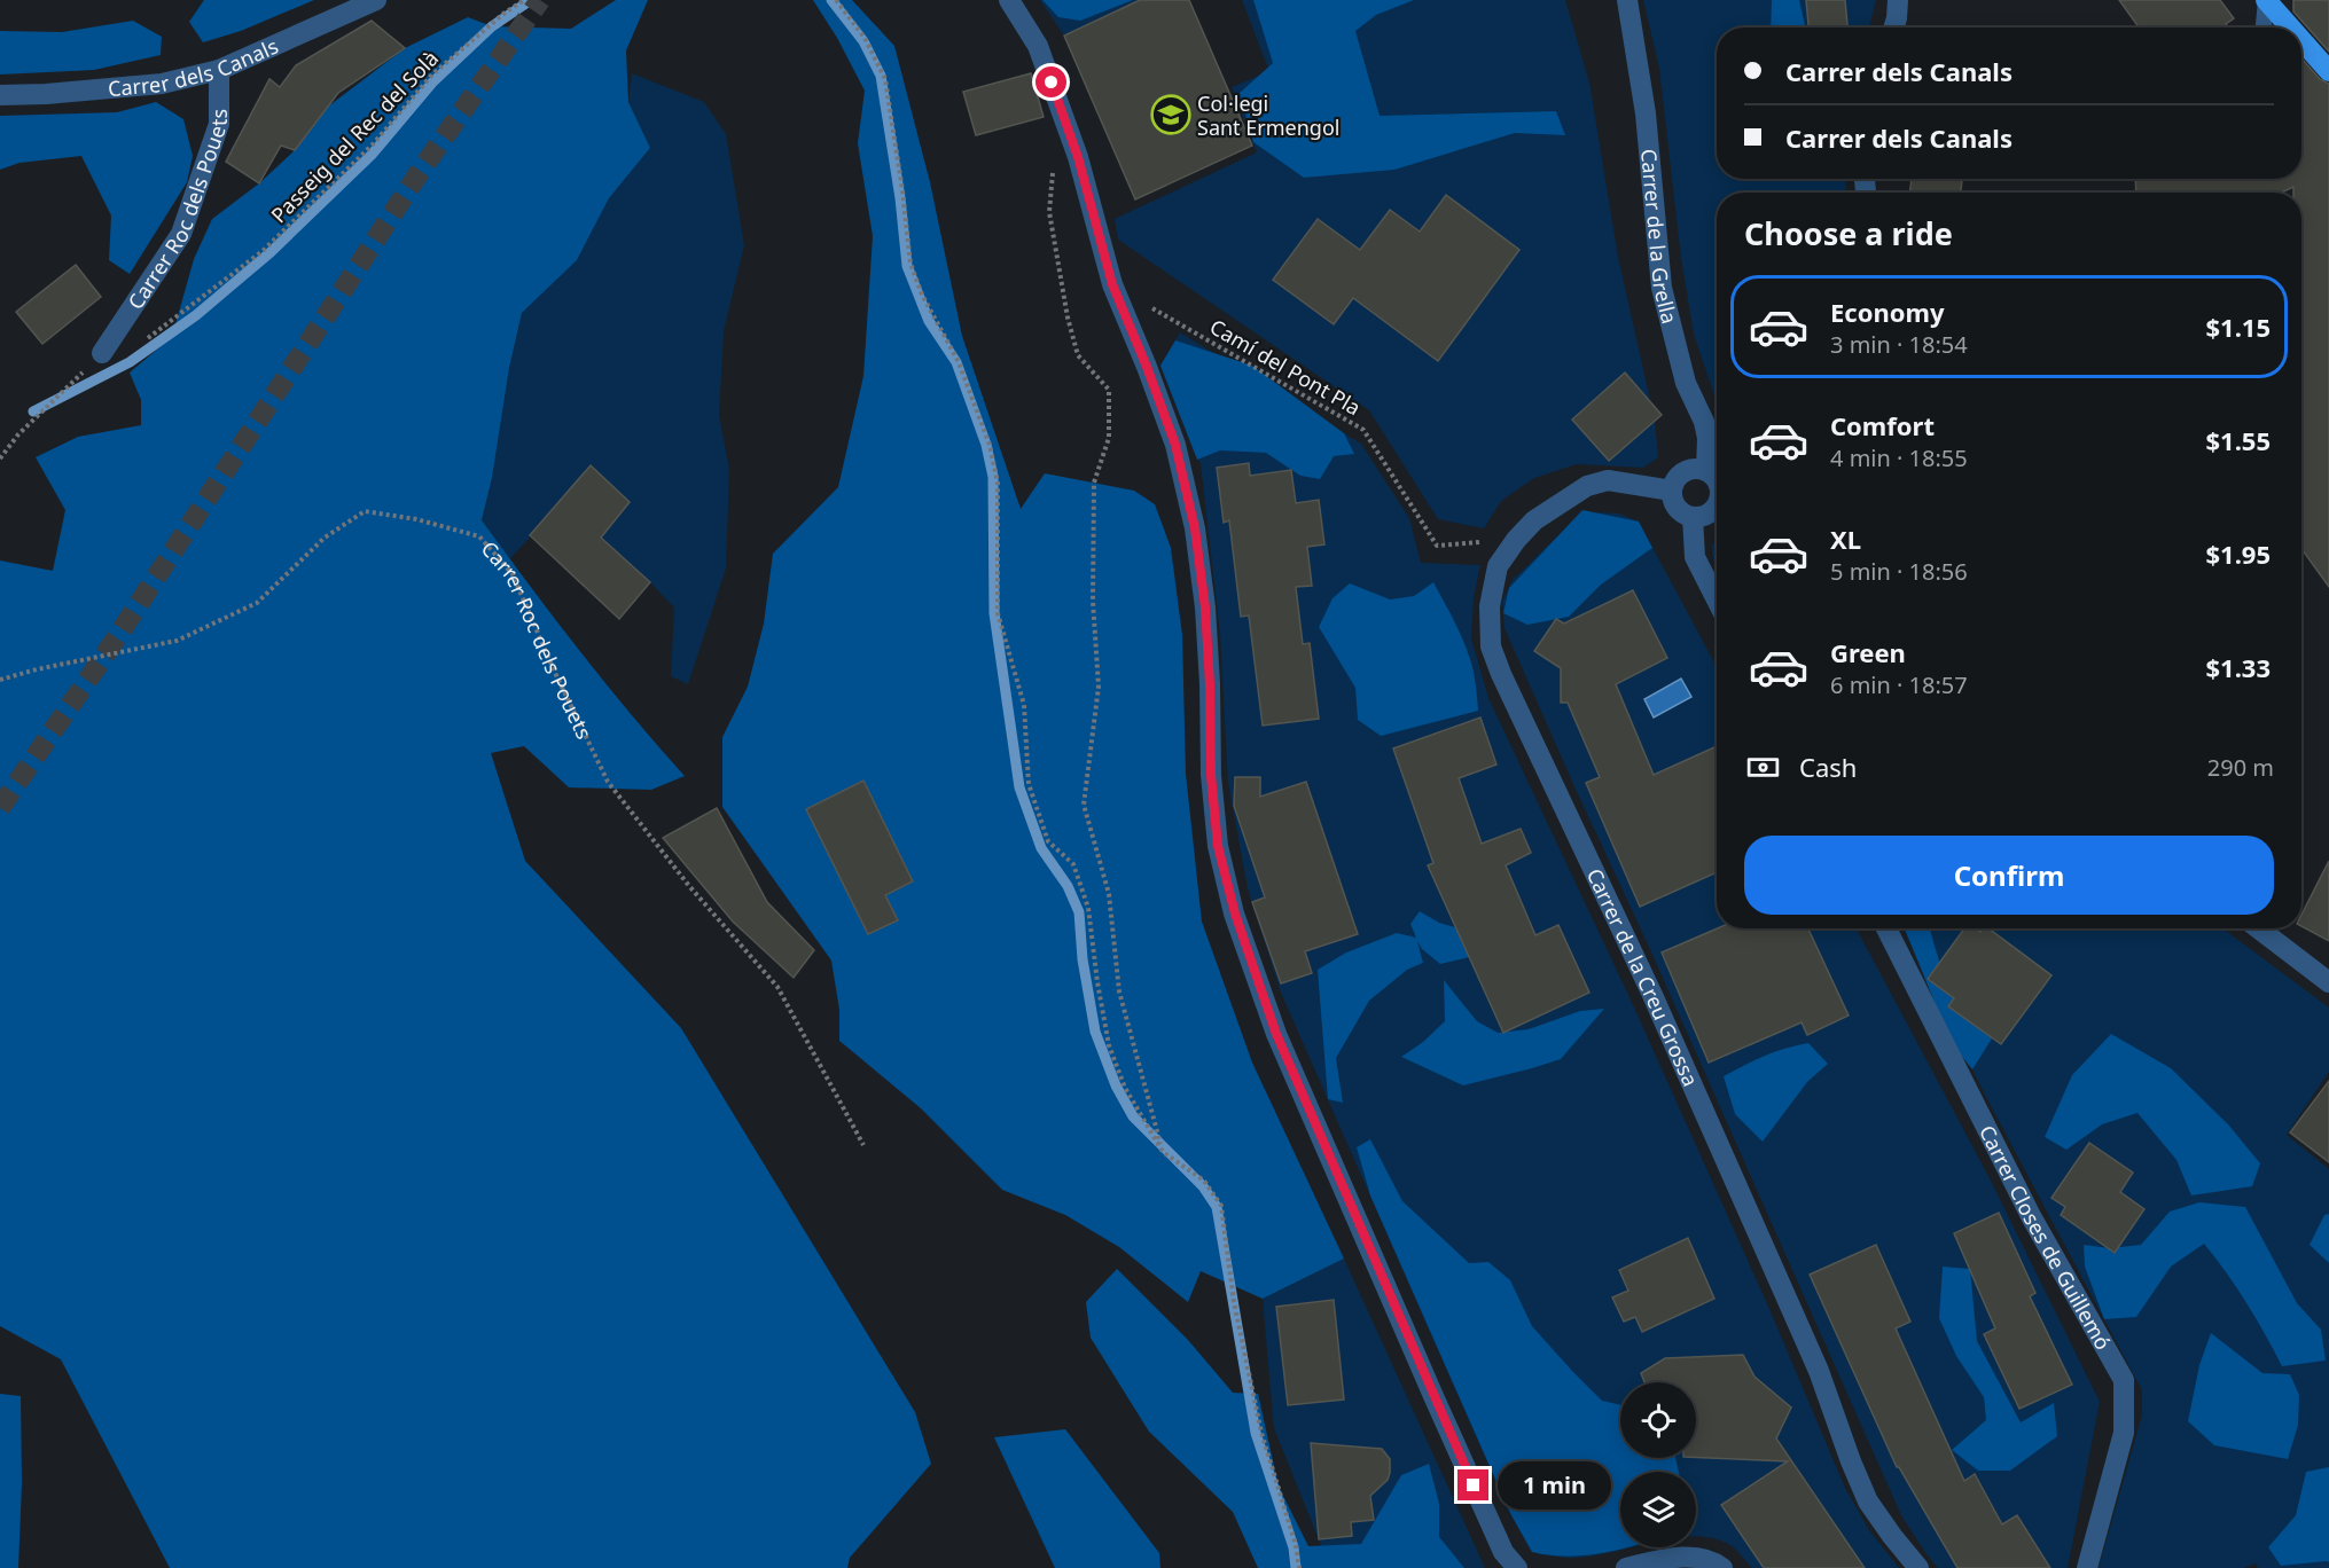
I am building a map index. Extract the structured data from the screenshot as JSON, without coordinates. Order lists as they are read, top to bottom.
{
  "streets": {
    "street": [
      "Carrer dels Canals",
      "Carrer Roc dels Pouets",
      "Carrer de la Grella",
      "Carrer de la Creu Grossa",
      "Carrer Closes de Guillemó"
    ],
    "path": ["Passeig del Rec del Solà", "Camí del Pont Pla"]
  },
  "crossings": [
    ["Carrer dels Canals", "Carrer Roc dels Pouets"],
    ["Passeig del Rec del Solà", "Carrer Roc dels Pouets"],
    ["Camí del Pont Pla", "Carrer de la Creu Grossa"]
  ],
  "places": {
    "school or university": ["Col·legi Sant Ermengol"]
  },
  "page": {
    "banner": ["Carrer dels Canals", "Carrer dels Canals"],
    "heading": "Choose a ride",
    "list": [
      {
        "name": "Economy",
        "note": "3 min · 18:54",
        "value": "$1.15"
      },
      {
        "name": "Comfort",
        "note": "4 min · 18:55",
        "value": "$1.55"
      },
      {
        "name": "XL",
        "note": "5 min · 18:56",
        "value": "$1.95"
      },
      {
        "name": "Green",
        "note": "6 min · 18:57",
        "value": "$1.33"
      }
    ],
    "pay": ["Cash", "290 m"],
    "buttons": "Confirm",
    "bubble": "1 min"
  }
}
